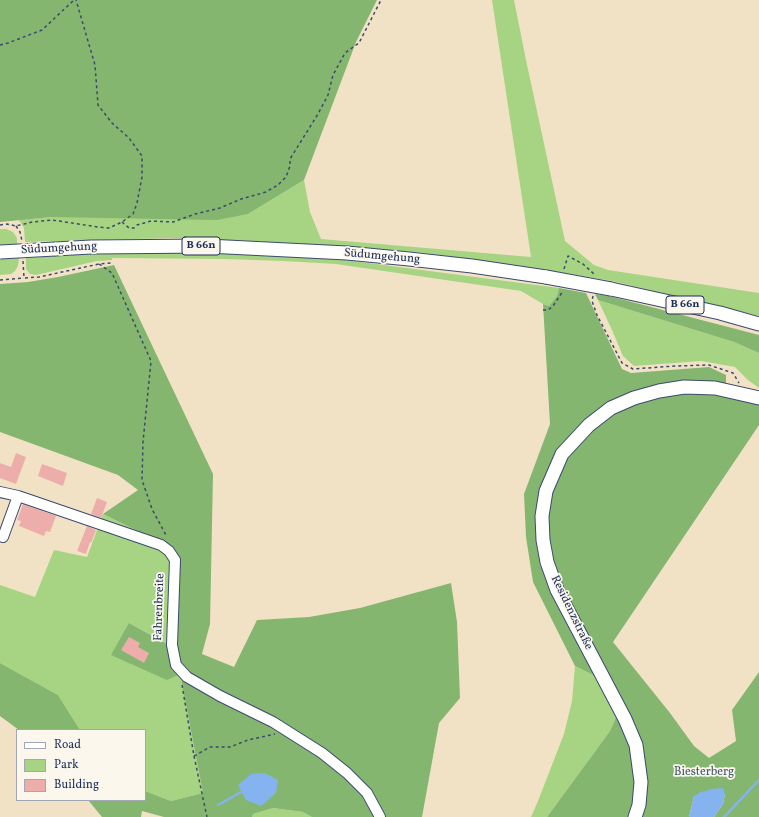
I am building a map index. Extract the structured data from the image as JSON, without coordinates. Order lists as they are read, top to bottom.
{
  "streets": {
    "main road": ["B 66n", "Südumgehung", "Residenzstraße"],
    "lane": ["Fahrenbreite"]
  },
  "parks": ["Biesterberg"],
  "legend": ["Road", "Park", "Building"]
}
